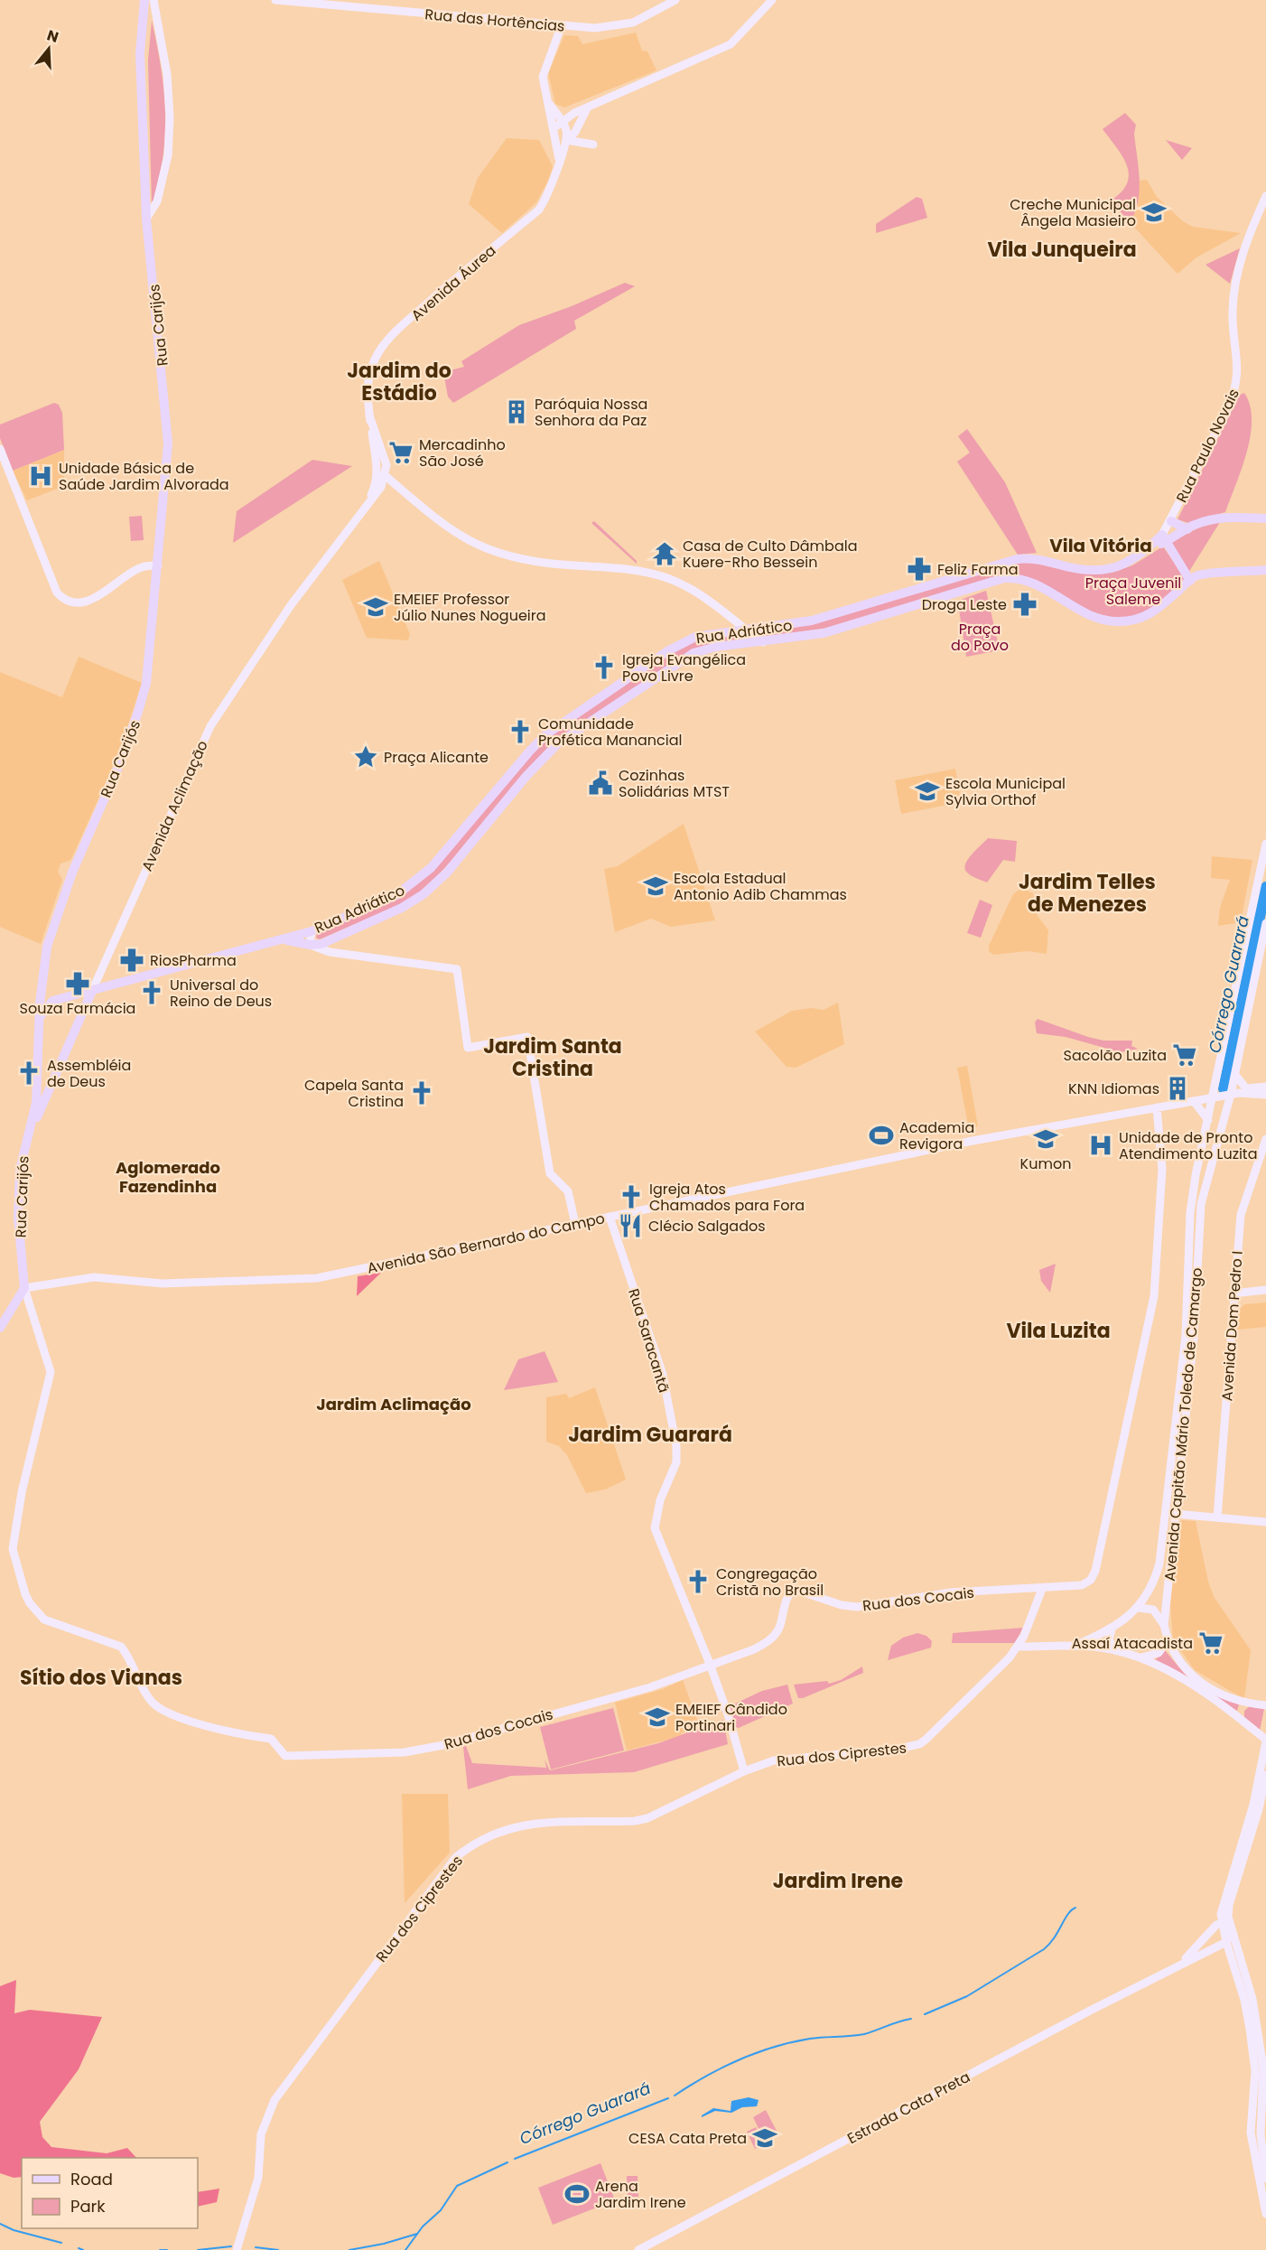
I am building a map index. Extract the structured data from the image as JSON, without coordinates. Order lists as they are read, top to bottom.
{
  "streets": {
    "main road": ["Rua Carijós", "Rua Adriático", "Avenida Aclimação"],
    "street": [
      "Rua das Hortências",
      "Avenida Áurea",
      "Rua Paulo Novais",
      "Avenida São Bernardo do Campo",
      "Avenida Dom Pedro I",
      "Rua Saracantã",
      "Avenida Capitão Mário Toledo de Camargo",
      "Rua dos Cocais",
      "Rua dos Ciprestes",
      "Estrada Cata Preta"
    ]
  },
  "crossings": [
    ["Rua das Hortências", "Avenida Áurea"],
    ["Avenida Áurea", "Avenida Aclimação"],
    ["Rua Carijós", "Avenida Aclimação"],
    ["Rua Carijós", "Avenida São Bernardo do Campo"],
    ["Rua Carijós", "Rua dos Cocais"],
    ["Rua Paulo Novais", "Rua Adriático"],
    ["Rua Adriático", "Avenida Aclimação"],
    ["Avenida São Bernardo do Campo", "Rua Saracantã"],
    ["Avenida São Bernardo do Campo", "Avenida Capitão Mário Toledo de Camargo"],
    ["Avenida São Bernardo do Campo", "Rua dos Cocais"],
    ["Rua Saracantã", "Rua dos Cocais"],
    ["Rua Saracantã", "Rua dos Ciprestes"]
  ],
  "districts": [
    "Vila Junqueira",
    "Jardim do Estádio",
    "Vila Vitória",
    "Jardim Telles de Menezes",
    "Jardim Santa Cristina",
    "Aglomerado Fazendinha",
    "Vila Luzita",
    "Jardim Aclimação",
    "Jardim Guarará",
    "Sítio dos Vianas",
    "Jardim Irene"
  ],
  "water": ["Córrego Guarará"],
  "parks": ["Praça Juvenil Saleme", "Praça do Povo"],
  "places": {
    "school or university": [
      "Creche Municipal Ângela Masieiro",
      "EMEIEF Professor Júlio Nunes Nogueira",
      "Escola Municipal Sylvia Orthof",
      "Escola Estadual Antonio Adib Chammas",
      "Kumon",
      "EMEIEF Cândido Portinari",
      "CESA Cata Preta"
    ],
    "building": ["Paróquia Nossa Senhora da Paz", "KNN Idiomas"],
    "supermarket": ["Mercadinho São José", "Sacolão Luzita", "Assaí Atacadista"],
    "hospital": ["Unidade Básica de Saúde Jardim Alvorada", "Unidade de Pronto Atendimento Luzita"],
    "temple": ["Casa de Culto Dâmbala Kuere-Rho Bessein"],
    "pharmacy": [
      "Feliz Farma",
      "Droga Leste",
      "RiosPharma",
      "Souza Farmácia"
    ],
    "church": [
      "Igreja Evangélica Povo Livre",
      "Comunidade Profética Manancial",
      "Universal do Reino de Deus",
      "Assembléia de Deus",
      "Capela Santa Cristina",
      "Igreja Atos Chamados para Fora",
      "Congregação Cristã no Brasil"
    ],
    "place": ["Praça Alicante"],
    "public building": ["Cozinhas Solidárias MTST"],
    "sports": ["Academia Revigora", "Arena Jardim Irene"],
    "restaurant": ["Clécio Salgados"]
  },
  "legend": ["Road", "Park"],
  "north": "top"
}
